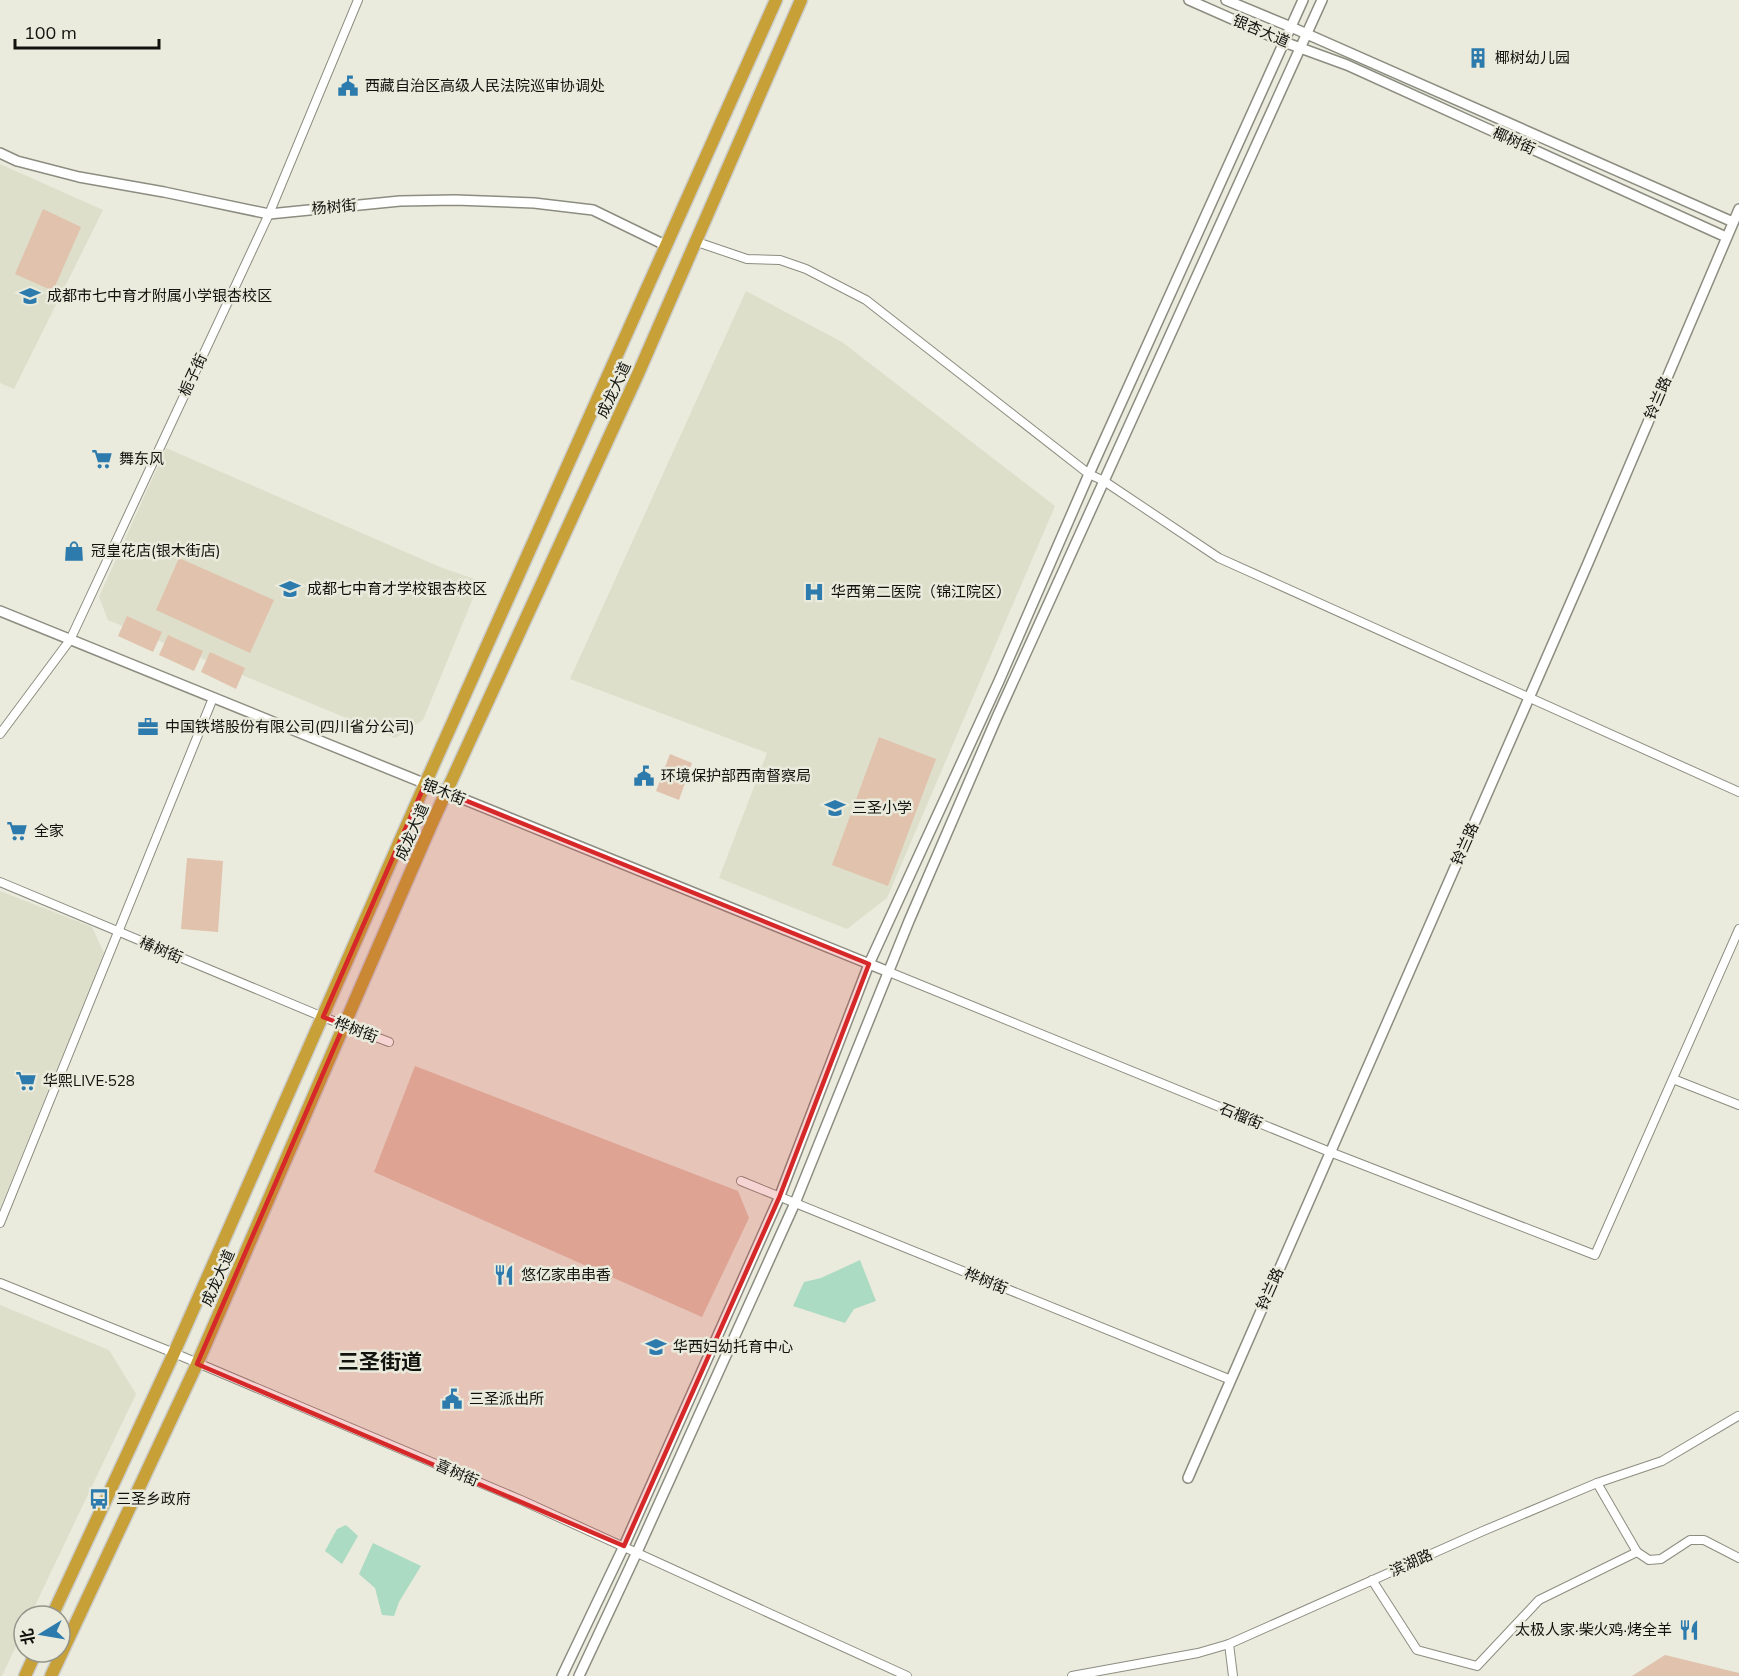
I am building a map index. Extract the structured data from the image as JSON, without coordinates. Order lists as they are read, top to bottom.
{
  "streets": {
    "highway": ["成龙大道"],
    "street": [
      "银杏大道",
      "椰树街",
      "杨树街",
      "栀子街",
      "铃兰路",
      "银木街",
      "椿树街",
      "桦树街",
      "石榴街",
      "喜树街",
      "滨湖路"
    ]
  },
  "crossings": [
    ["银杏大道", "椰树街"],
    ["椰树街", "铃兰路"],
    ["杨树街", "栀子街"],
    ["杨树街", "成龙大道"],
    ["栀子街", "银木街"],
    ["成龙大道", "银木街"],
    ["成龙大道", "椿树街"],
    ["成龙大道", "桦树街"],
    ["成龙大道", "喜树街"],
    ["铃兰路", "桦树街"],
    ["铃兰路", "石榴街"],
    ["银木街", "石榴街"],
    ["椿树街", "桦树街"]
  ],
  "districts": ["三圣街道"],
  "places": {
    "building": ["椰树幼儿园"],
    "public building": ["西藏自治区高级人民法院巡审协调处", "环境保护部西南督察局", "三圣派出所"],
    "school or university": [
      "成都市七中育才附属小学银杏校区",
      "成都七中育才学校银杏校区",
      "三圣小学",
      "华西妇幼托育中心"
    ],
    "supermarket": ["舞东风", "全家", "华熙LIVE·528"],
    "shop": ["冠皇花店(银木街店)"],
    "hospital": ["华西第二医院（锦江院区）"],
    "office": ["中国铁塔股份有限公司(四川省分公司)"],
    "restaurant": ["悠亿家串串香", "太极人家·柴火鸡·烤全羊"],
    "bus stop": ["三圣乡政府"]
  },
  "scale_bar": "100 m",
  "north": "left"
}
